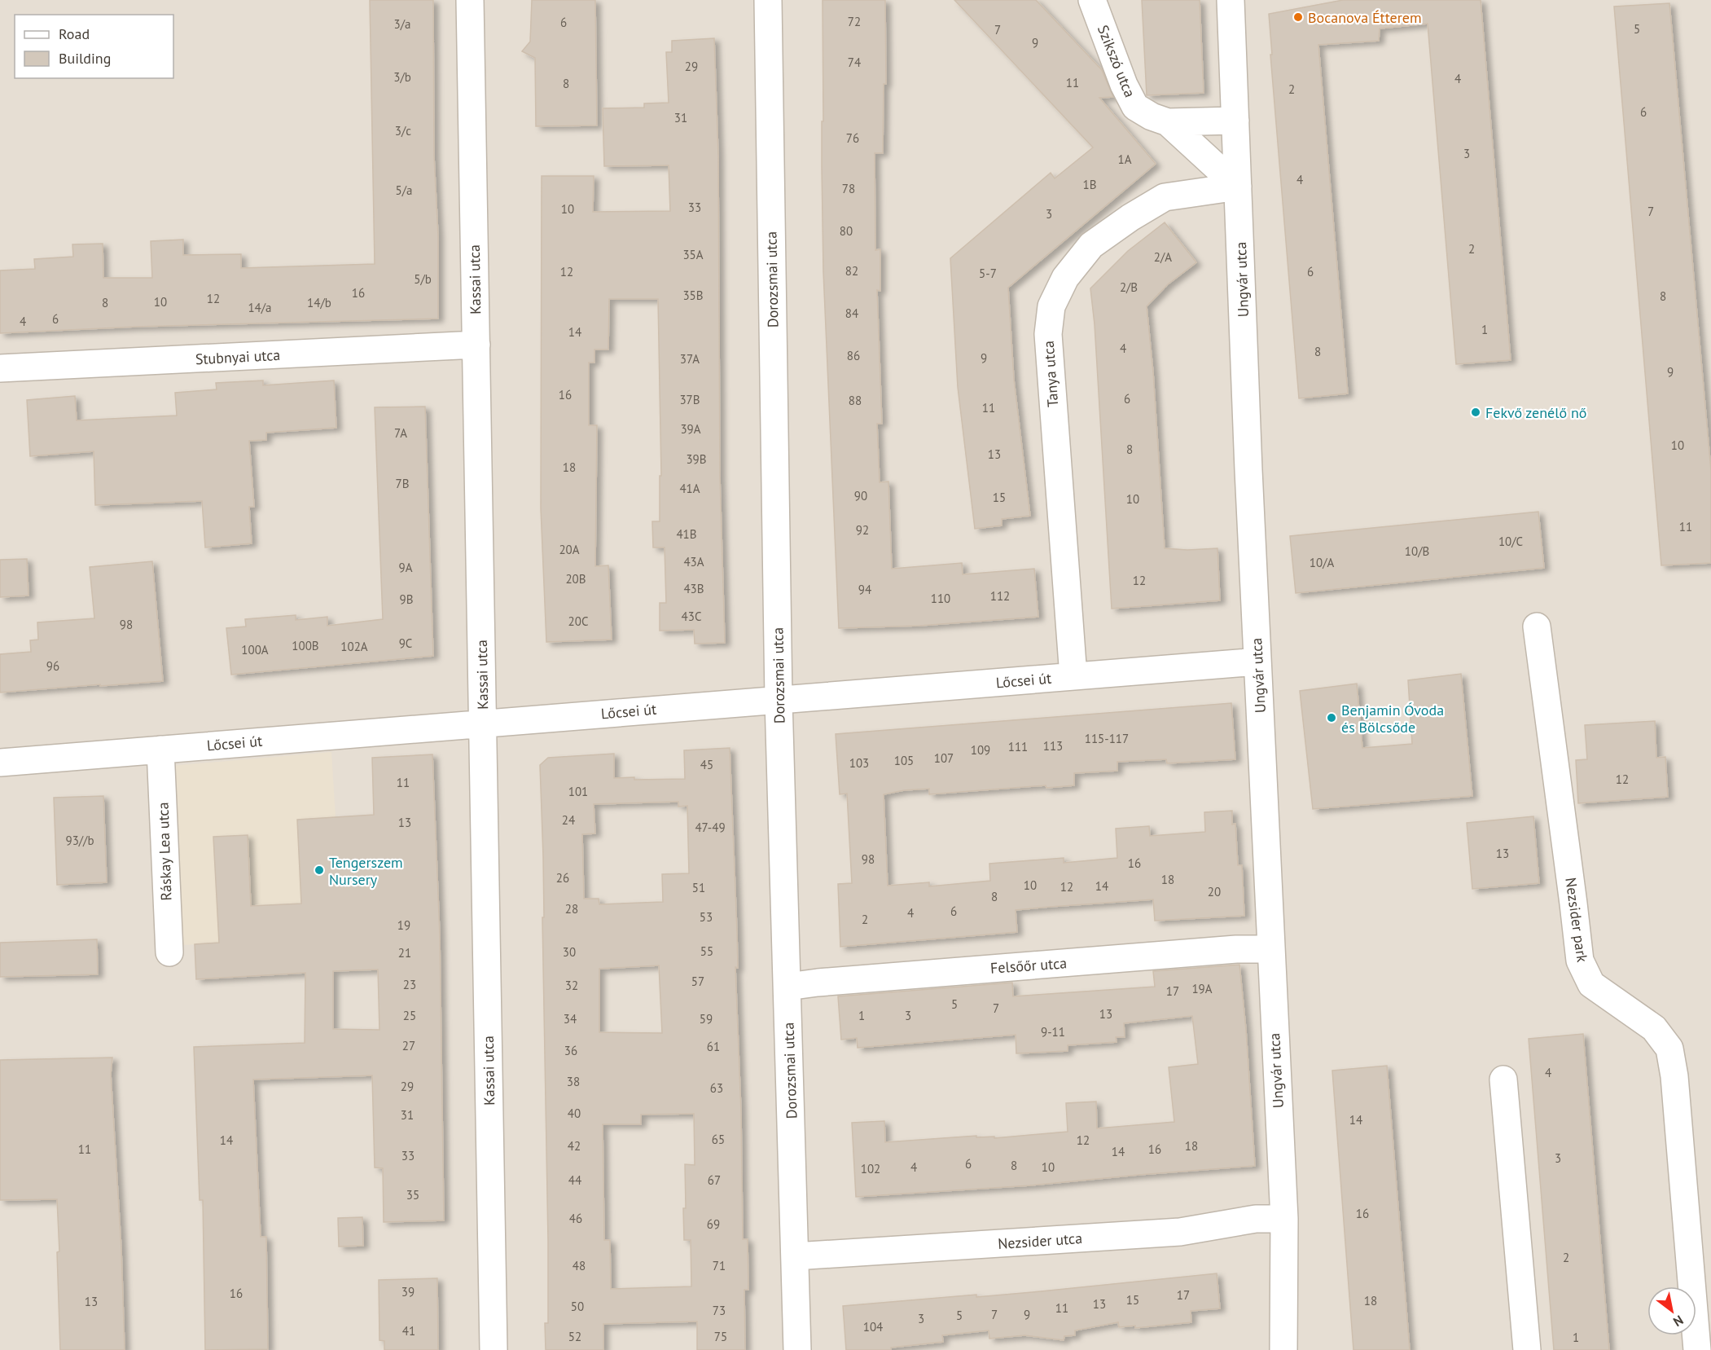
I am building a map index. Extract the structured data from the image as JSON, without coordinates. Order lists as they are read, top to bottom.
{
  "streets": {
    "street": [
      "Szikszó utca",
      "Kassai utca",
      "Dorozsmai utca",
      "Ungvár utca",
      "Stubnyai utca",
      "Tanya utca",
      "Lőcsei út",
      "Ráskay Lea utca",
      "Nezsider park",
      "Felsőőr utca",
      "Nezsider utca"
    ]
  },
  "crossings": [
    ["Szikszó utca", "Ungvár utca"],
    ["Kassai utca", "Stubnyai utca"],
    ["Kassai utca", "Lőcsei út"],
    ["Dorozsmai utca", "Lőcsei út"],
    ["Dorozsmai utca", "Felsőőr utca"],
    ["Dorozsmai utca", "Nezsider utca"],
    ["Ungvár utca", "Tanya utca"],
    ["Ungvár utca", "Lőcsei út"],
    ["Ungvár utca", "Felsőőr utca"],
    ["Ungvár utca", "Nezsider utca"],
    ["Tanya utca", "Lőcsei út"],
    ["Lőcsei út", "Ráskay Lea utca"]
  ],
  "places": [
    "Bocanova Étterem",
    "Fekvő zenélő nő",
    "Benjamin Óvoda és Bölcsőde",
    "Tengerszem Nursery"
  ],
  "house_numbers": [
    "72",
    "6",
    "3/a",
    "5",
    "7",
    "9",
    "74",
    "29",
    "3/b",
    "4",
    "11",
    "8",
    "2",
    "6",
    "31",
    "3/c",
    "76",
    "3",
    "1A",
    "4",
    "1B",
    "78",
    "5/a",
    "33",
    "10",
    "7",
    "3",
    "80",
    "2",
    "35A",
    "2/A",
    "82",
    "12",
    "6",
    "5-7",
    "5/b",
    "2/B",
    "16",
    "35B",
    "8",
    "12",
    "10",
    "8",
    "14/b",
    "14/a",
    "84",
    "6",
    "4",
    "1",
    "14",
    "4",
    "8",
    "86",
    "9",
    "37A",
    "9",
    "16",
    "6",
    "37B",
    "88",
    "11",
    "39A",
    "7A",
    "10",
    "8",
    "13",
    "39B",
    "18",
    "7B",
    "41A",
    "90",
    "15",
    "10",
    "11",
    "92",
    "41B",
    "10/C",
    "20A",
    "10/B",
    "43A",
    "10/A",
    "9A",
    "20B",
    "12",
    "43B",
    "94",
    "112",
    "110",
    "9B",
    "43C",
    "20C",
    "98",
    "9C",
    "100B",
    "102A",
    "100A",
    "96",
    "115-117",
    "113",
    "111",
    "109",
    "107",
    "105",
    "103",
    "45",
    "12",
    "11",
    "101",
    "24",
    "13",
    "47-49",
    "93//b",
    "13",
    "98",
    "16",
    "26",
    "18",
    "10",
    "14",
    "12",
    "51",
    "20",
    "8",
    "28",
    "6",
    "4",
    "53",
    "2",
    "19",
    "55",
    "30",
    "21",
    "57",
    "23",
    "32",
    "19A",
    "17",
    "5",
    "7",
    "13",
    "25",
    "1",
    "3",
    "34",
    "59",
    "9-11",
    "27",
    "61",
    "36",
    "4",
    "38",
    "29",
    "63",
    "40",
    "31",
    "14",
    "65",
    "14",
    "12",
    "42",
    "18",
    "11",
    "16",
    "14",
    "33",
    "3",
    "6",
    "8",
    "4",
    "10",
    "102",
    "44",
    "67",
    "35",
    "16",
    "46",
    "69",
    "2",
    "48",
    "71",
    "39",
    "16",
    "17",
    "15",
    "18",
    "13",
    "13",
    "50",
    "11",
    "73",
    "7",
    "9",
    "5",
    "3",
    "104",
    "41",
    "52",
    "75",
    "1"
  ],
  "legend": ["Road", "Building"],
  "north": "bottom right"
}
